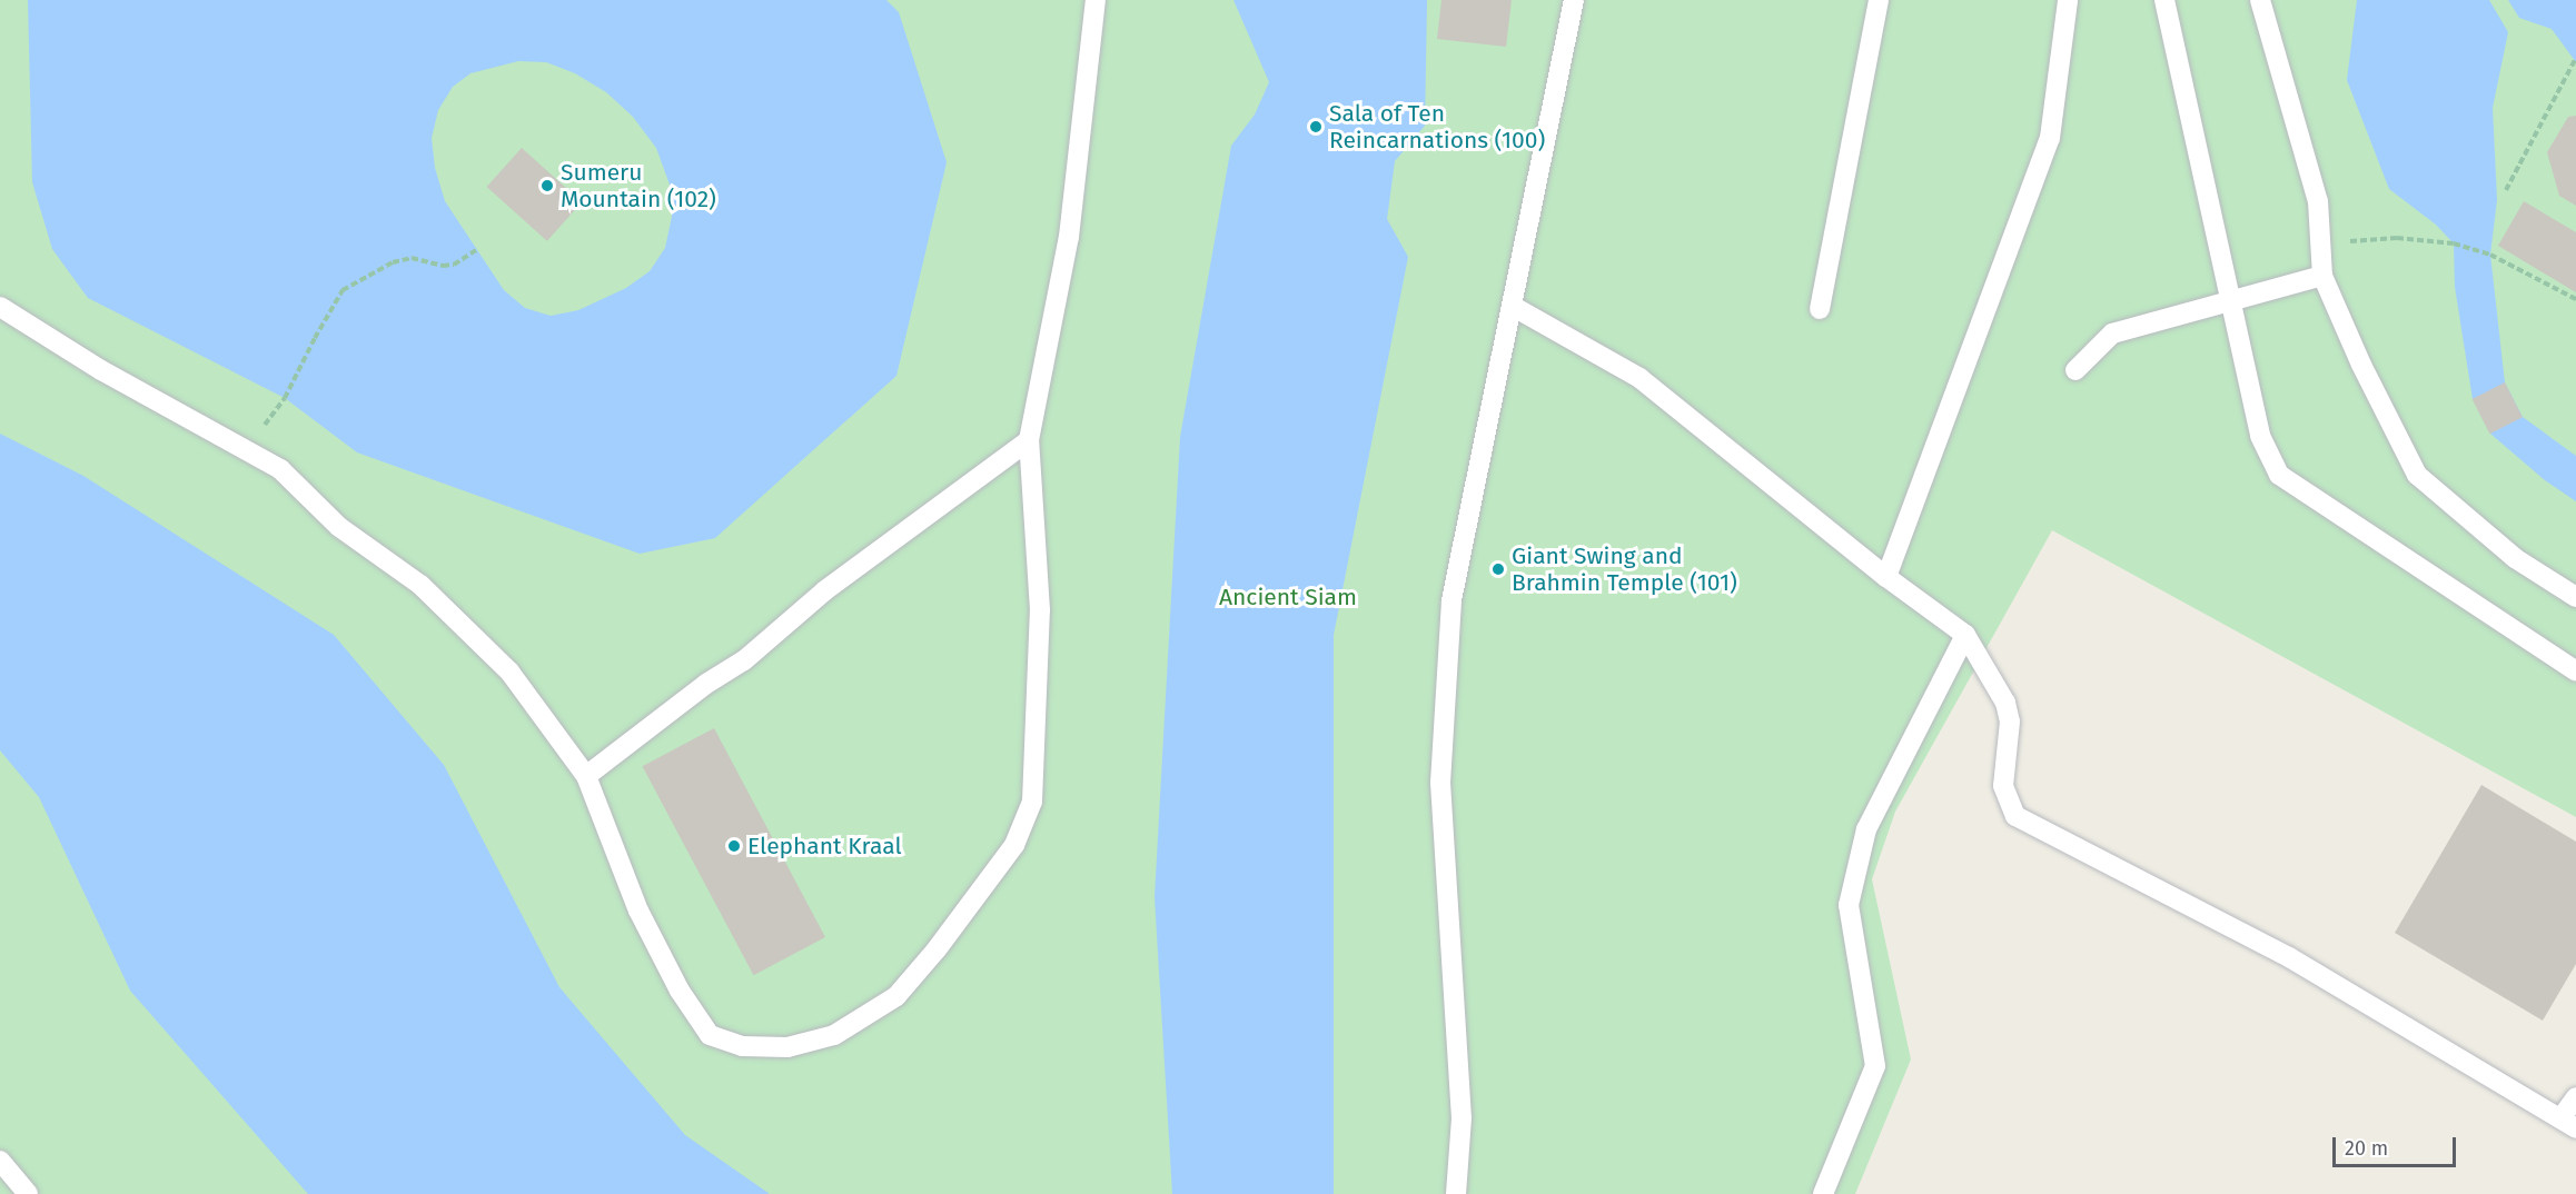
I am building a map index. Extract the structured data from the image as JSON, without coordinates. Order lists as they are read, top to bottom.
{
  "parks": ["Ancient Siam"],
  "places": [
    "Sala of Ten Reincarnations (100)",
    "Sumeru Mountain (102)",
    "Giant Swing and Brahmin Temple (101)",
    "Elephant Kraal"
  ],
  "scale_bar": "20 m"
}
